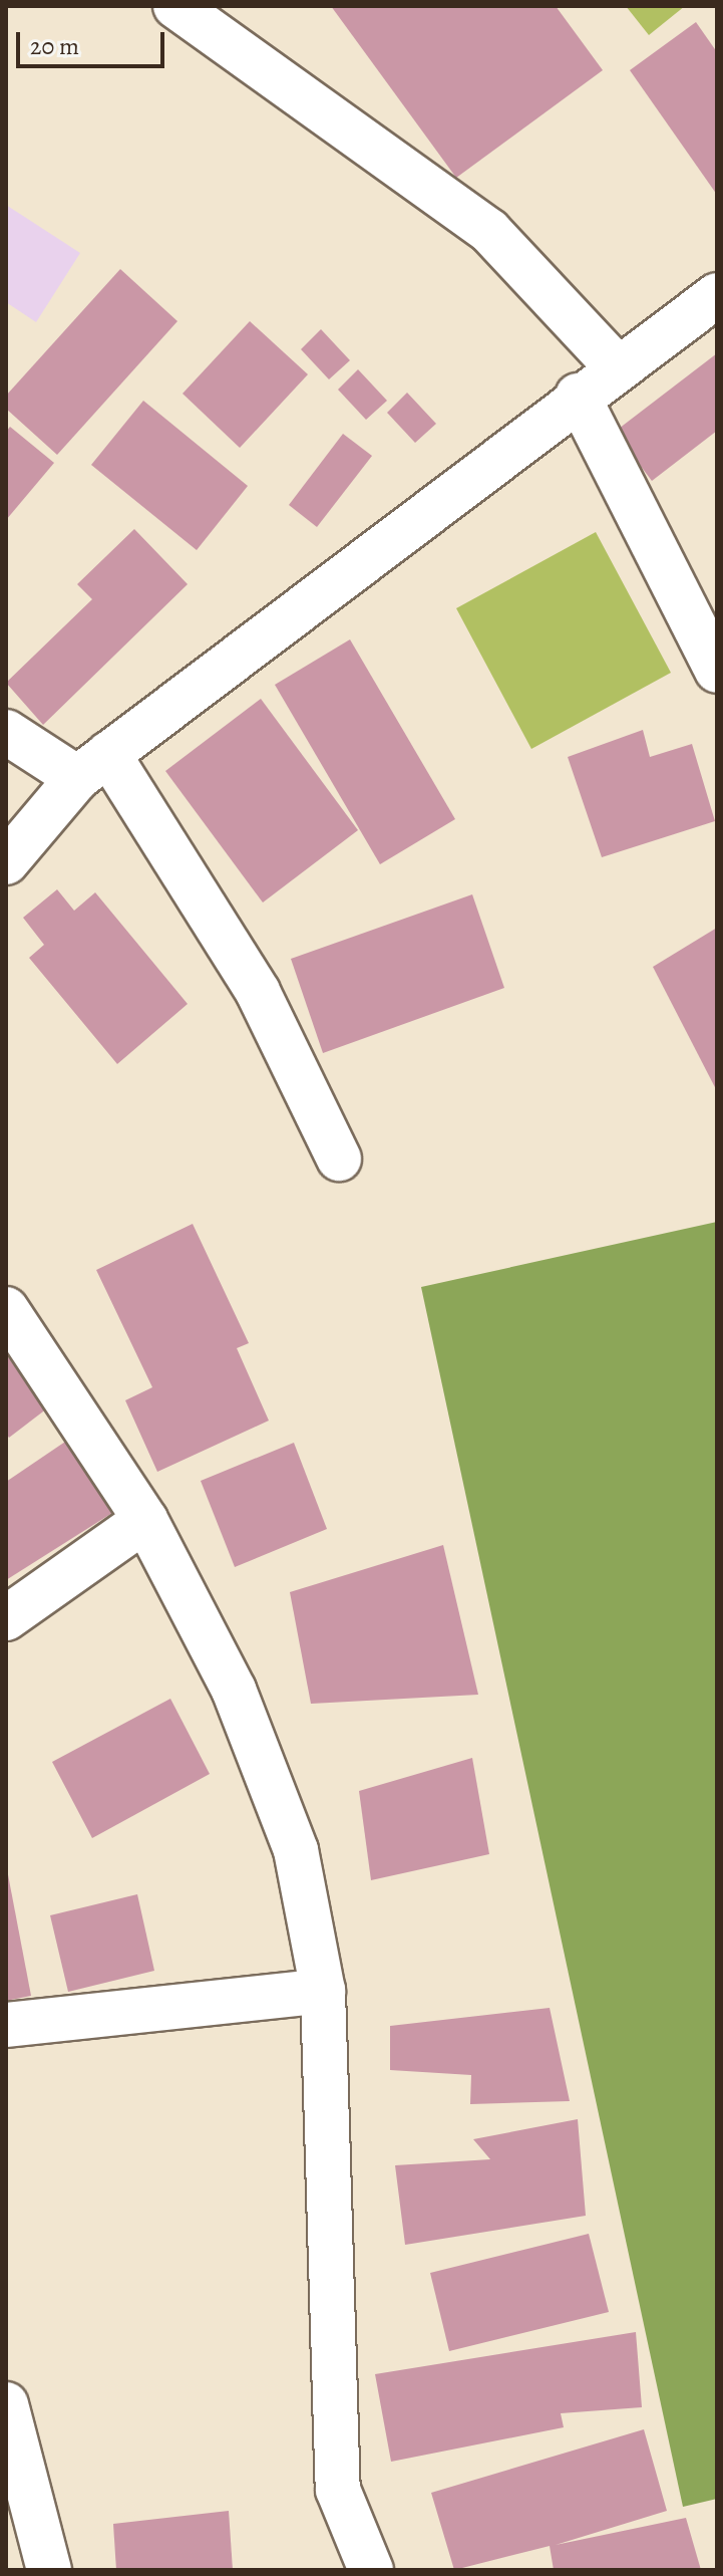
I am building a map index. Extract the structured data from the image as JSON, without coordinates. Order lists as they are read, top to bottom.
{
  "scale_bar": "20 m"
}
